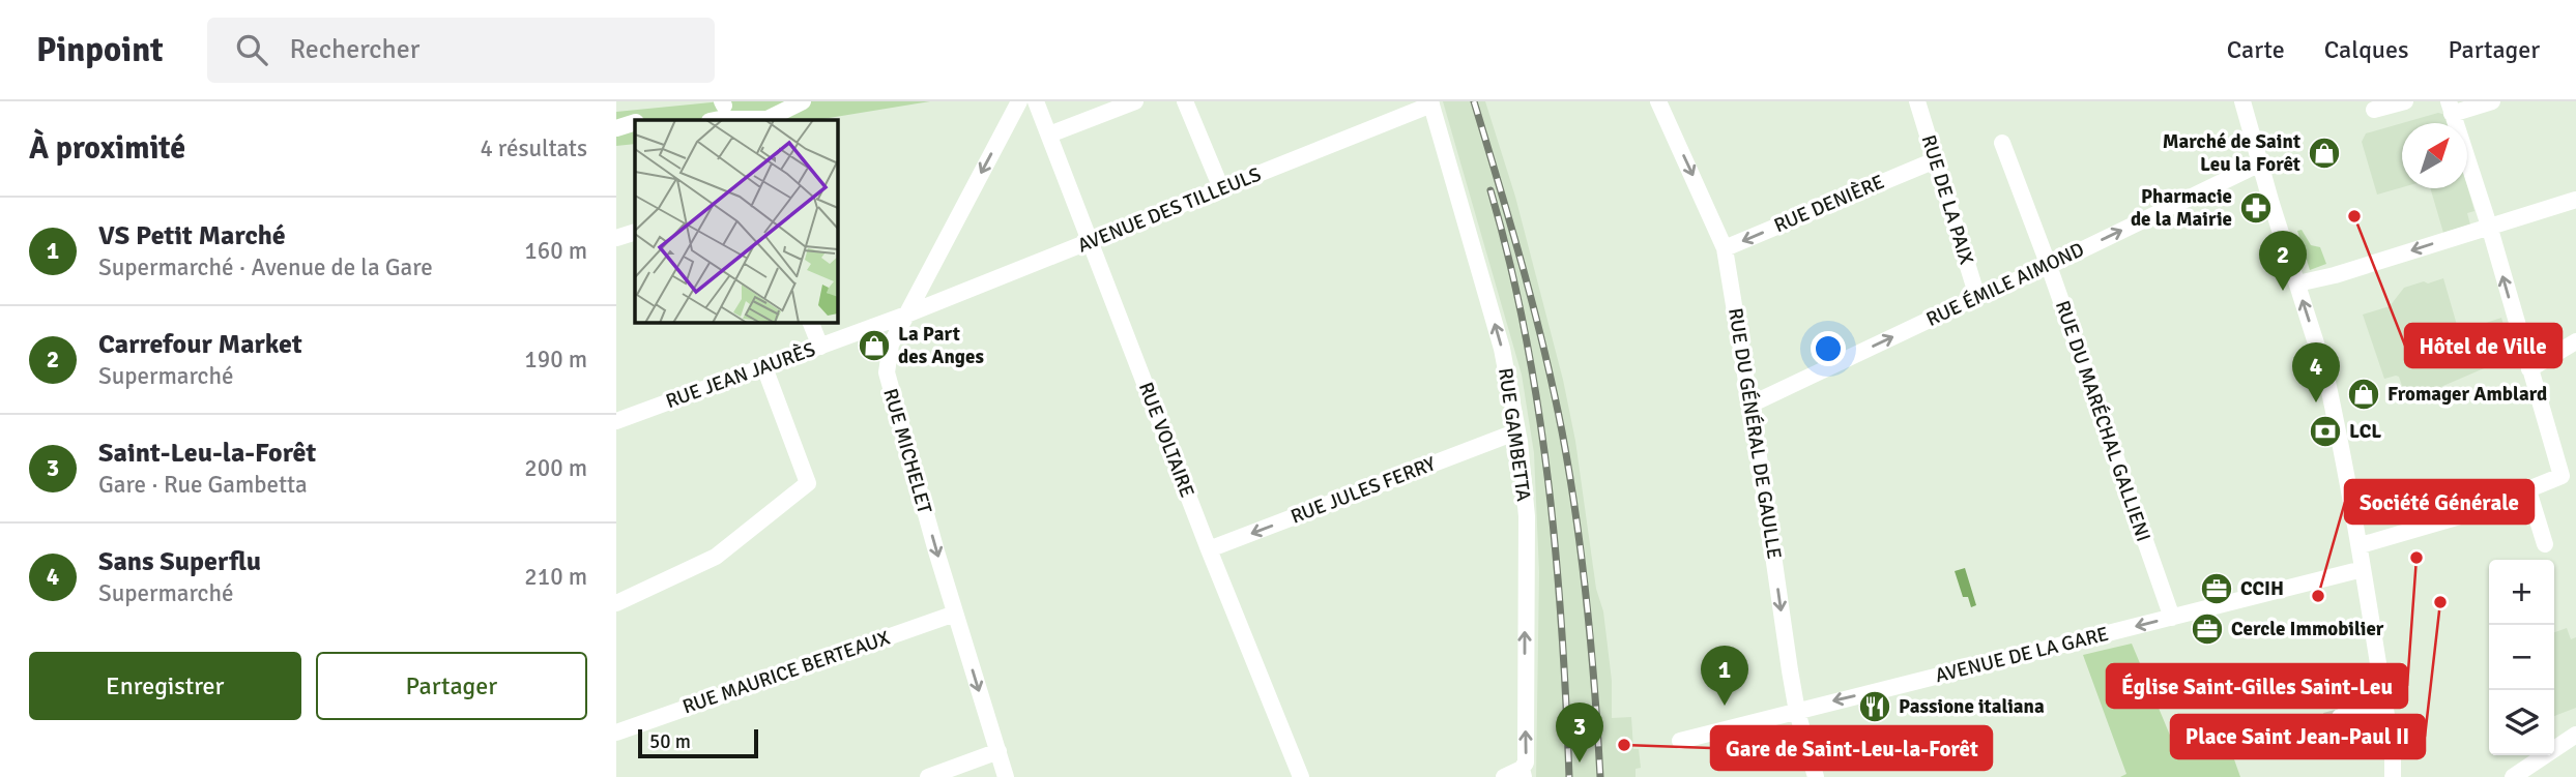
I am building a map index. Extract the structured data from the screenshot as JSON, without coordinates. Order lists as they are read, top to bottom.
{
  "streets": {
    "street": [
      "RUE DE LA PAIX",
      "RUE DENIÈRE",
      "AVENUE DES TILLEULS",
      "RUE ÉMILE AIMOND",
      "RUE JEAN JAURÈS",
      "RUE DU MARÉCHAL GALLIENI",
      "RUE DU GÉNÉRAL DE GAULLE",
      "RUE GAMBETTA",
      "RUE VOLTAIRE",
      "RUE MICHELET",
      "RUE JULES FERRY",
      "AVENUE DE LA GARE",
      "RUE MAURICE BERTEAUX"
    ]
  },
  "crossings": [
    ["RUE DE LA PAIX", "RUE DENIÈRE"],
    ["RUE DE LA PAIX", "RUE ÉMILE AIMOND"],
    ["RUE DENIÈRE", "RUE DU GÉNÉRAL DE GAULLE"],
    ["AVENUE DES TILLEULS", "RUE JEAN JAURÈS"],
    ["AVENUE DES TILLEULS", "RUE GAMBETTA"],
    ["AVENUE DES TILLEULS", "RUE VOLTAIRE"],
    ["AVENUE DES TILLEULS", "RUE MICHELET"],
    ["RUE ÉMILE AIMOND", "RUE DU MARÉCHAL GALLIENI"],
    ["RUE ÉMILE AIMOND", "RUE DU GÉNÉRAL DE GAULLE"],
    ["RUE JEAN JAURÈS", "RUE MICHELET"],
    ["RUE DU MARÉCHAL GALLIENI", "AVENUE DE LA GARE"],
    ["RUE DU GÉNÉRAL DE GAULLE", "AVENUE DE LA GARE"],
    ["RUE GAMBETTA", "RUE JULES FERRY"],
    ["RUE VOLTAIRE", "RUE JULES FERRY"],
    ["RUE MICHELET", "RUE MAURICE BERTEAUX"]
  ],
  "one_way": [
    "RUE DENIÈRE",
    "RUE ÉMILE AIMOND",
    "RUE DU GÉNÉRAL DE GAULLE",
    "RUE GAMBETTA",
    "RUE MICHELET",
    "RUE JULES FERRY",
    "AVENUE DE LA GARE"
  ],
  "places": {
    "shop": ["Marché de Saint Leu la Forêt", "La Part des Anges", "Fromager Amblard"],
    "pharmacy": ["Pharmacie de la Mairie"],
    "other": [
      "Hôtel de Ville",
      "Église Saint-Gilles Saint-Leu",
      "Société Générale",
      "Place Saint Jean-Paul II",
      "Gare de Saint-Leu-la-Forêt"
    ],
    "bank": ["LCL"],
    "office": ["CCIH", "Cercle Immobilier"],
    "restaurant": ["Passione italiana"]
  },
  "scale_bar": "50 m",
  "north": "top right",
  "page": {
    "header": "Pinpoint",
    "search": "Rechercher",
    "nav": ["Carte", "Calques", "Partager"],
    "heading": ["À proximité", "4 résultats"],
    "list": [
      {
        "mark": "1",
        "name": "VS Petit Marché",
        "note": "Supermarché · Avenue de la Gare",
        "value": "160 m"
      },
      {
        "mark": "2",
        "name": "Carrefour Market",
        "note": "Supermarché",
        "value": "190 m"
      },
      {
        "mark": "3",
        "name": "Saint-Leu-la-Forêt",
        "note": "Gare · Rue Gambetta",
        "value": "200 m"
      },
      {
        "mark": "4",
        "name": "Sans Superflu",
        "note": "Supermarché",
        "value": "210 m"
      }
    ],
    "pins": [
      "2",
      "4",
      "1",
      "3"
    ],
    "map_buttons": ["+", "−"],
    "buttons": ["Enregistrer", "Partager"],
    "scale": "50 m"
  }
}
